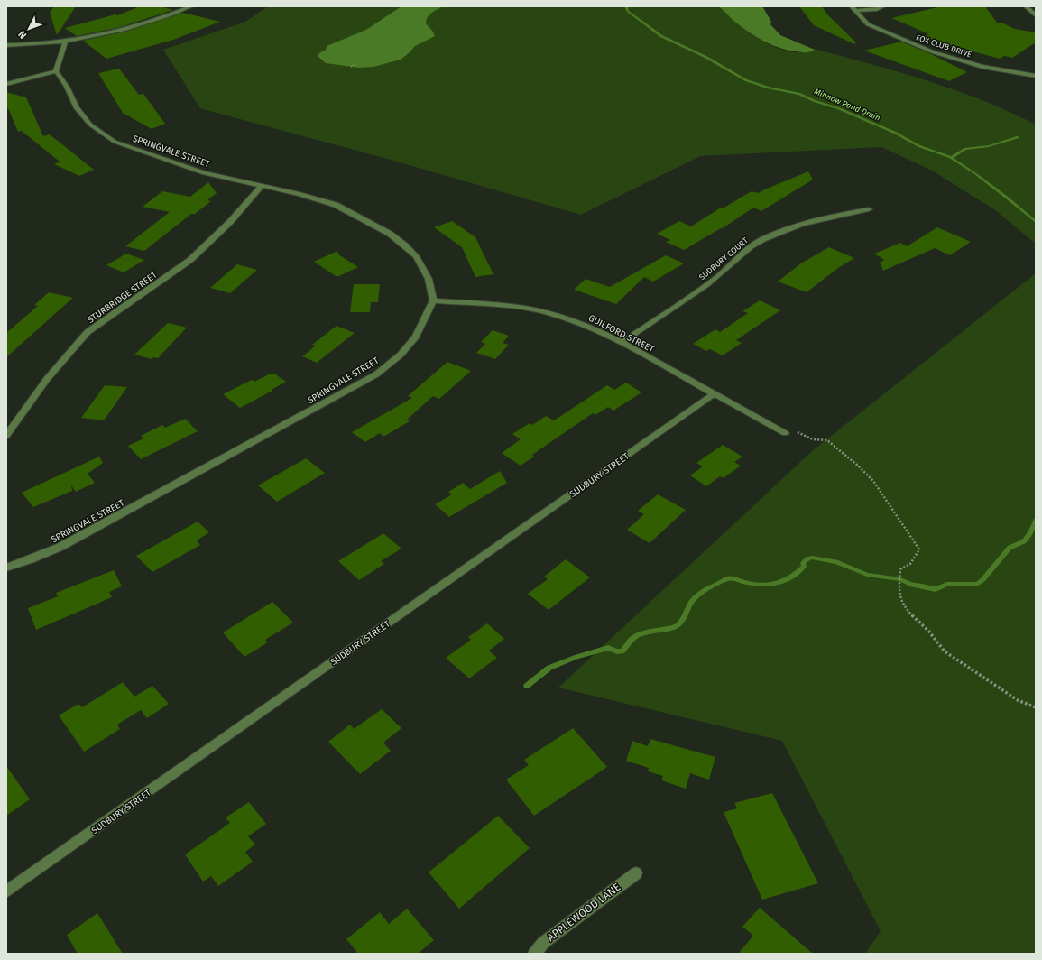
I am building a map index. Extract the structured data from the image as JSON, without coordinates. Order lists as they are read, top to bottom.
{
  "streets": {
    "street": [
      "FOX CLUB DRIVE",
      "SPRINGVALE STREET",
      "SUDBURY COURT",
      "STURBRIDGE STREET",
      "GUILFORD STREET",
      "SUDBURY STREET",
      "APPLEWOOD LANE"
    ]
  },
  "crossings": [
    ["SPRINGVALE STREET", "STURBRIDGE STREET"],
    ["SPRINGVALE STREET", "GUILFORD STREET"],
    ["SUDBURY COURT", "GUILFORD STREET"],
    ["GUILFORD STREET", "SUDBURY STREET"]
  ],
  "water": ["Minnow Pond Drain"],
  "north": "bottom left"
}
